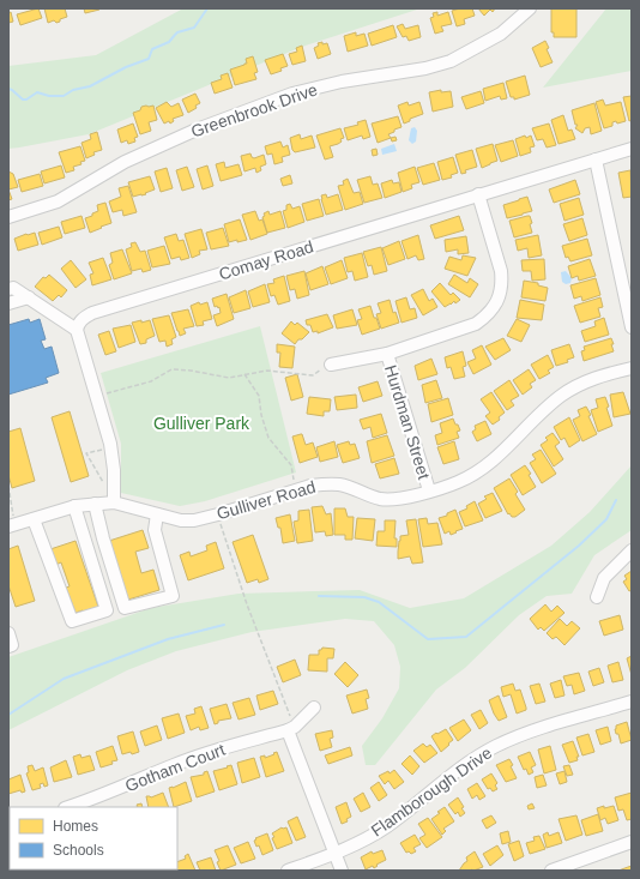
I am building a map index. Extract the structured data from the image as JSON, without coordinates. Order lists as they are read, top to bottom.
{
  "streets": {
    "street": [
      "Greenbrook Drive",
      "Comay Road",
      "Hurdman Street",
      "Gulliver Road",
      "Gotham Court",
      "Flamborough Drive"
    ]
  },
  "crossings": [
    ["Hurdman Street", "Gulliver Road"]
  ],
  "parks": ["Gulliver Park"],
  "legend": ["Homes", "Schools"]
}
